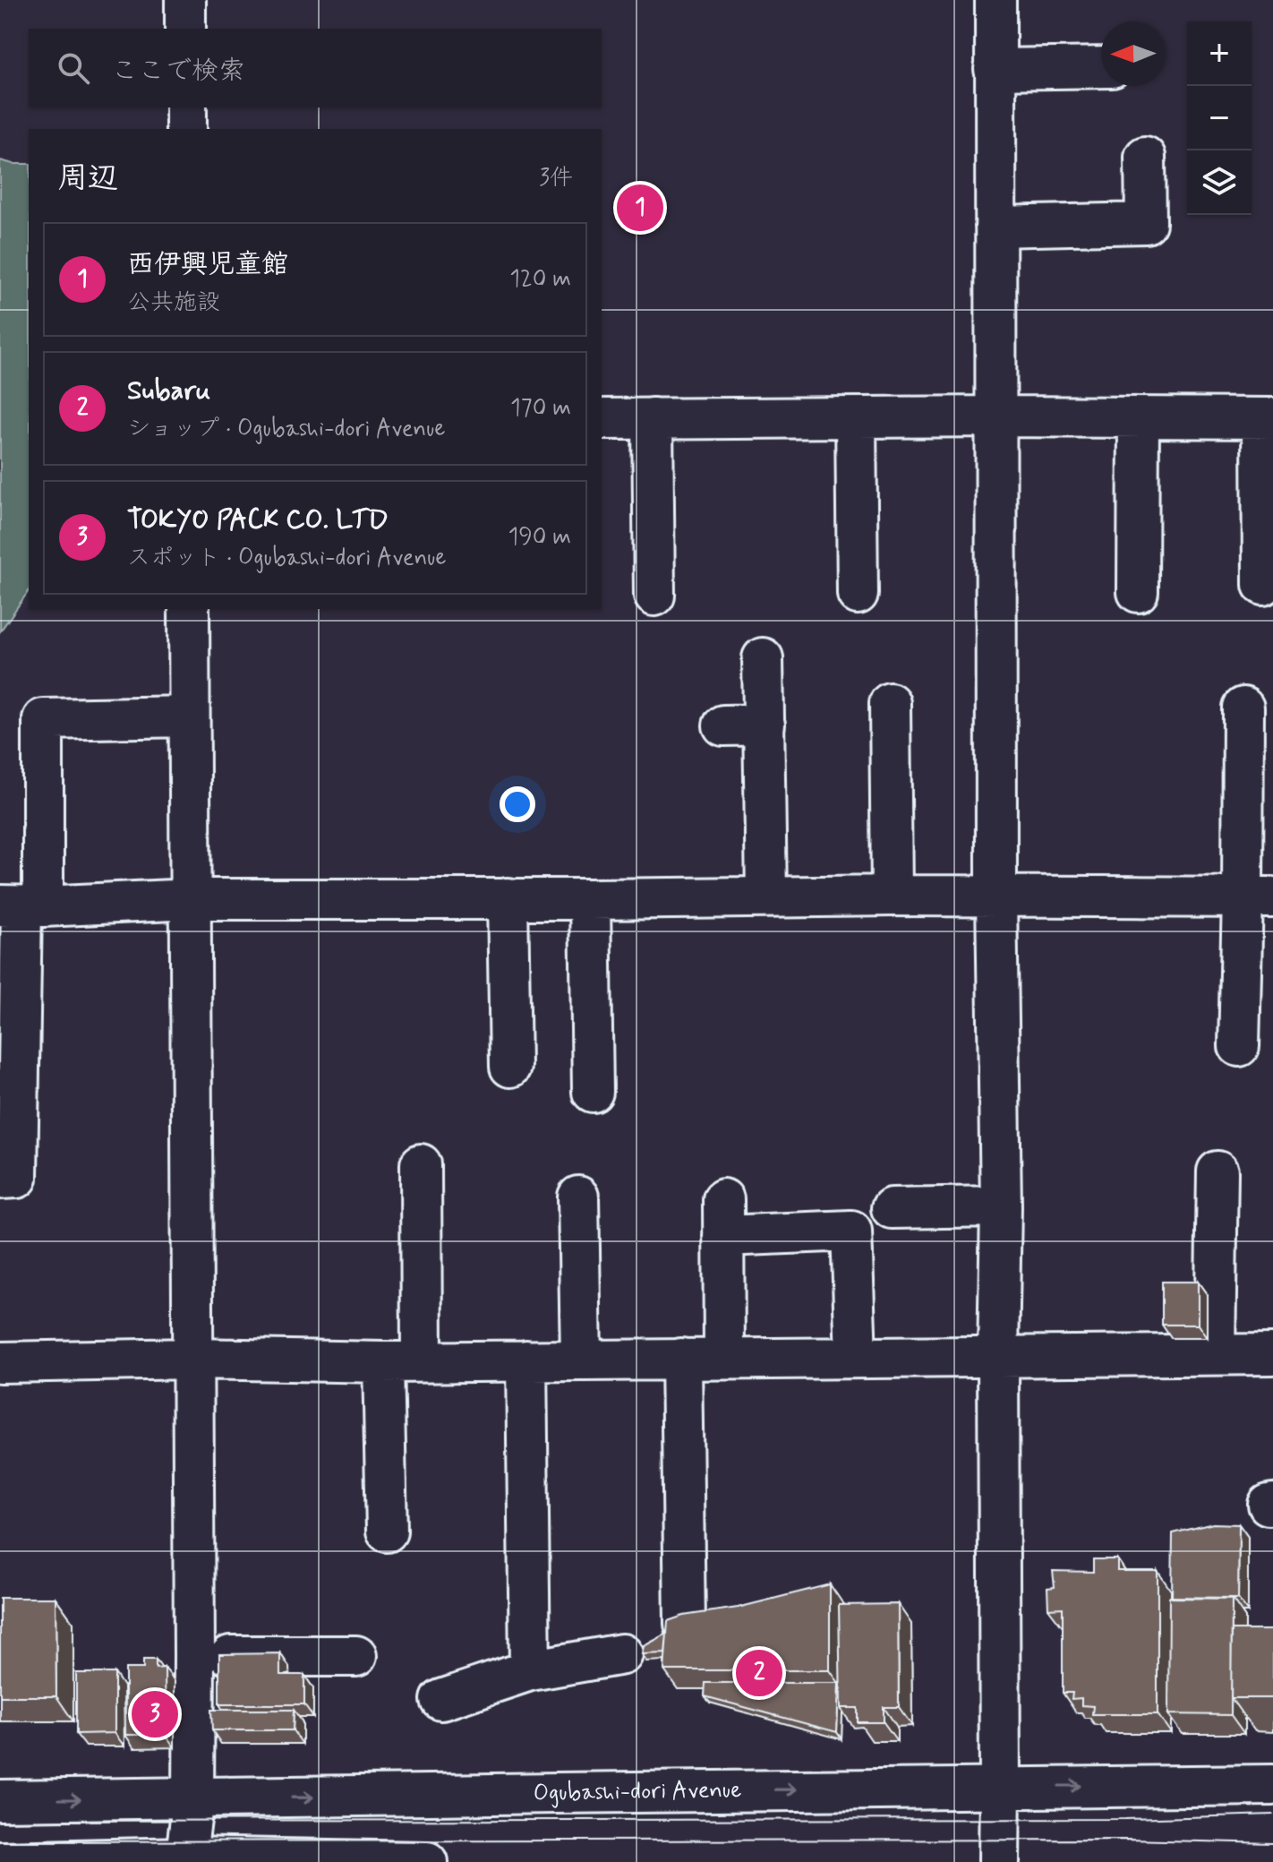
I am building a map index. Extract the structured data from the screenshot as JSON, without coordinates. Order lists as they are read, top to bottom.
{
  "streets": {
    "street": ["Ogubashi-dori Avenue"]
  },
  "north": "left",
  "page": {
    "map_buttons": ["+", "−"],
    "search": "ここで検索",
    "heading": ["周辺", "3件"],
    "pins": ["1", "2", "3"],
    "list": [
      {
        "mark": "1",
        "name": "西伊興児童館",
        "note": "公共施設",
        "value": "120 m"
      },
      {
        "mark": "2",
        "name": "Subaru",
        "note": "ショップ · Ogubashi-dori Avenue",
        "value": "170 m"
      },
      {
        "mark": "3",
        "name": "TOKYO PACK CO. LTD",
        "note": "スポット · Ogubashi-dori Avenue",
        "value": "190 m"
      }
    ]
  }
}
